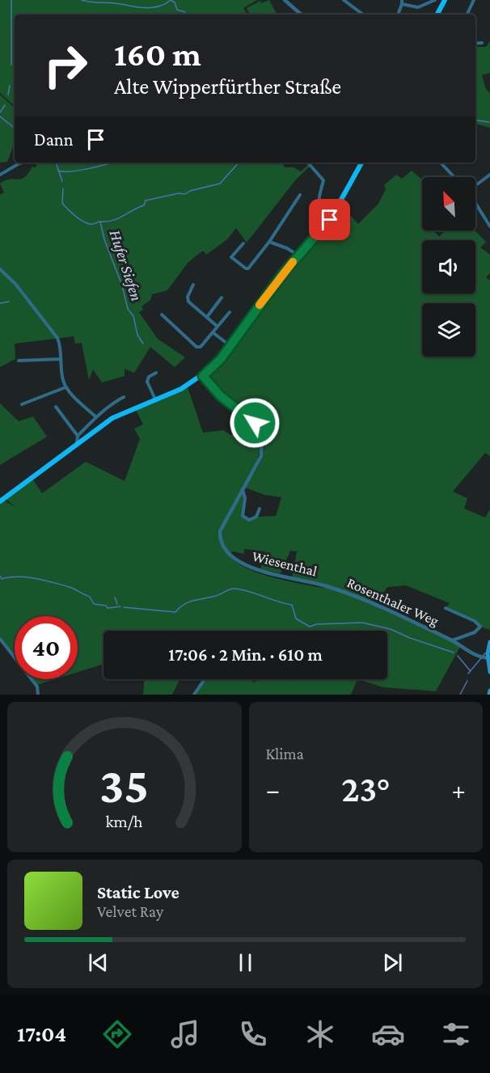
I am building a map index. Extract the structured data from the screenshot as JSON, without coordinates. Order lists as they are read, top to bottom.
{
  "streets": {
    "street": ["Wiesenthal", "Rosenthaler Weg"]
  },
  "crossings": [
    ["Wiesenthal", "Rosenthaler Weg"]
  ],
  "water": ["Hufer Siefen"],
  "north": "top left",
  "page": {
    "turn": ["160 m", "Alte Wipperfürther Straße"],
    "then": "Dann",
    "limit": "40",
    "trip": "17:06 · 2 Min. · 610 m",
    "tile": "Klima",
    "heat": ["−", "23°", "+"],
    "song": ["Static Love", "Velvet Ray"],
    "tabs": "17:04",
    "gauge": ["35", "km/h"]
  }
}
